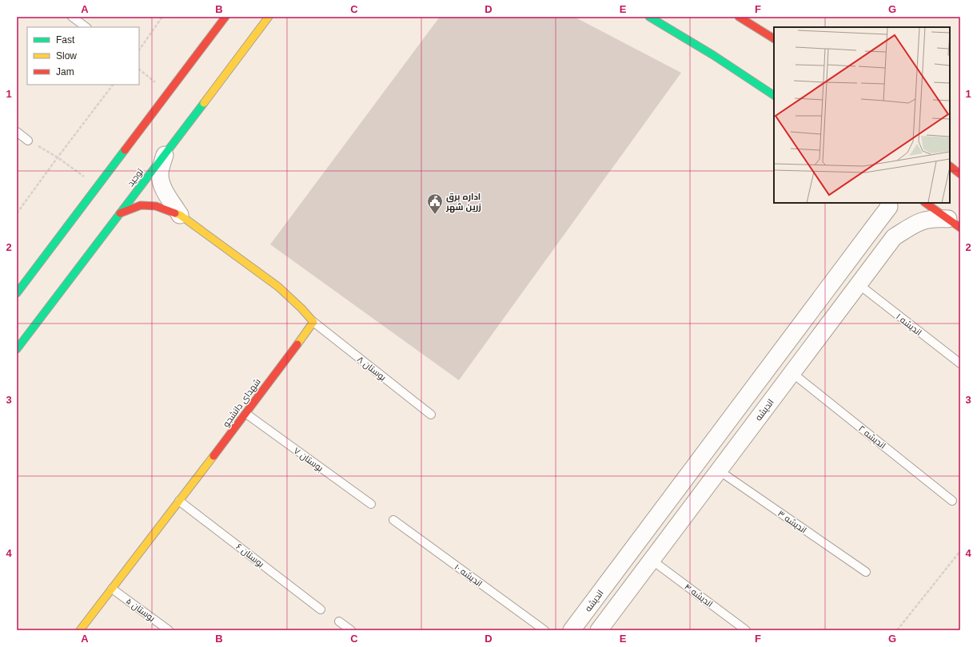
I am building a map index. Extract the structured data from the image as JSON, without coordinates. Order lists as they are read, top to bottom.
{
  "streets": {
    "main road": ["توحید", "شهدای دانشجو"],
    "street": ["اندیشه"],
    "lane": [
      "اندیشه ۱",
      "بوستان ۸",
      "اندیشه ۲",
      "بوستان ۷",
      "اندیشه ۳",
      "بوستان ۶",
      "اندیشه ۱۰",
      "اندیشه ۴",
      "بوستان ۵"
    ]
  },
  "crossings": [
    ["اندیشه ۱", "اندیشه"],
    ["بوستان ۸", "شهدای دانشجو"],
    ["شهدای دانشجو", "بوستان ۷"],
    ["شهدای دانشجو", "بوستان ۶"],
    ["شهدای دانشجو", "بوستان ۵"],
    ["اندیشه", "اندیشه ۲"],
    ["اندیشه", "اندیشه ۳"],
    ["اندیشه", "اندیشه ۴"]
  ],
  "places": {
    "public building": ["اداره برق زرین شهر"]
  },
  "legend": ["Fast", "Slow", "Jam"],
  "grid": {
    "columns": [
      "A",
      "B",
      "C",
      "D",
      "E",
      "F",
      "G"
    ],
    "rows": [
      "1",
      "2",
      "3",
      "4"
    ]
  }
}
